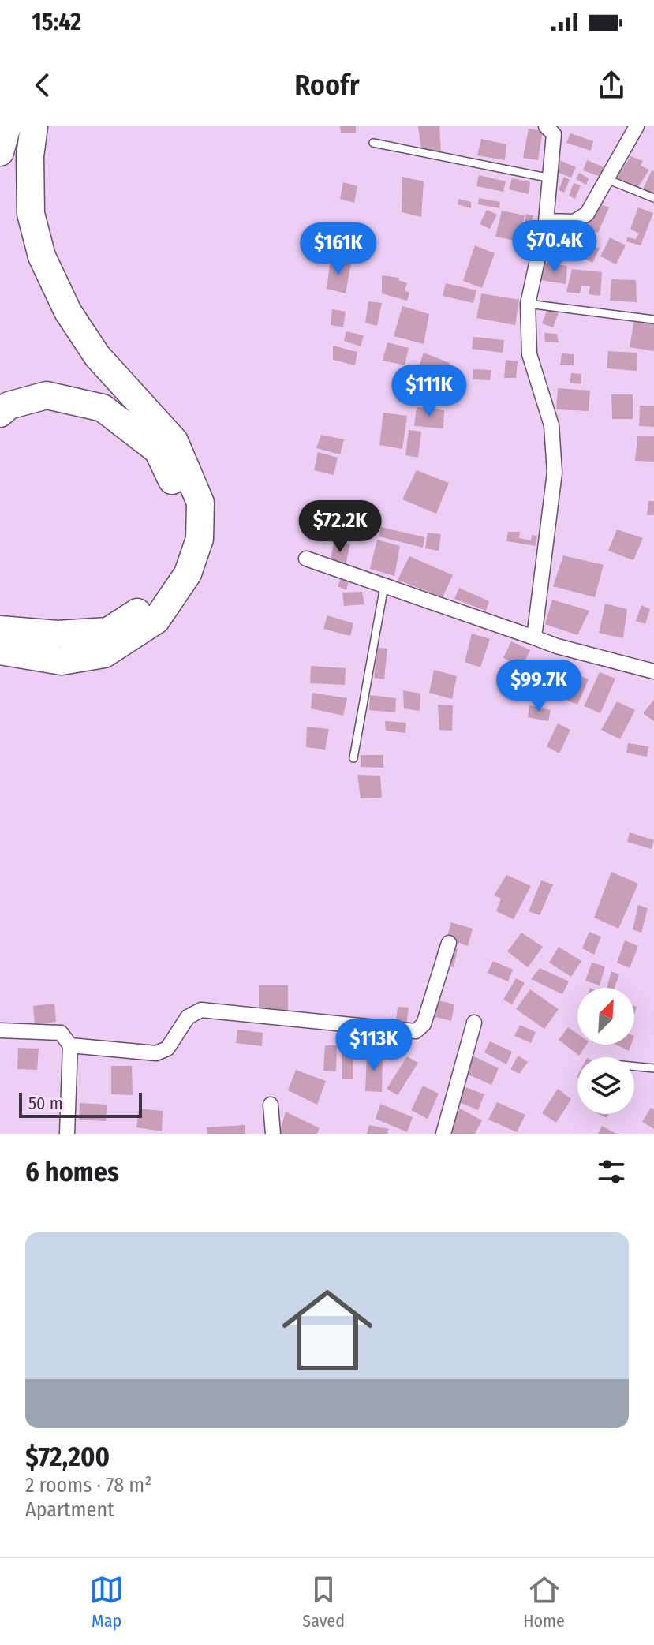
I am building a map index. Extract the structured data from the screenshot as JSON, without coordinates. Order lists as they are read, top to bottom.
{
  "scale_bar": "50 m",
  "north": "top right",
  "page": {
    "status": "15:42",
    "header": "Roofr",
    "price": [
      "$70.4K",
      "$161K",
      "$111K",
      "$72.2K",
      "$99.7K",
      "$113K"
    ],
    "scale": "50 m",
    "heading": "6 homes",
    "list": [
      {
        "name": "$72,200",
        "note": "2 rooms · 78 m² · Apartment"
      }
    ],
    "tabs": ["Map", "Saved", "Home"]
  }
}
